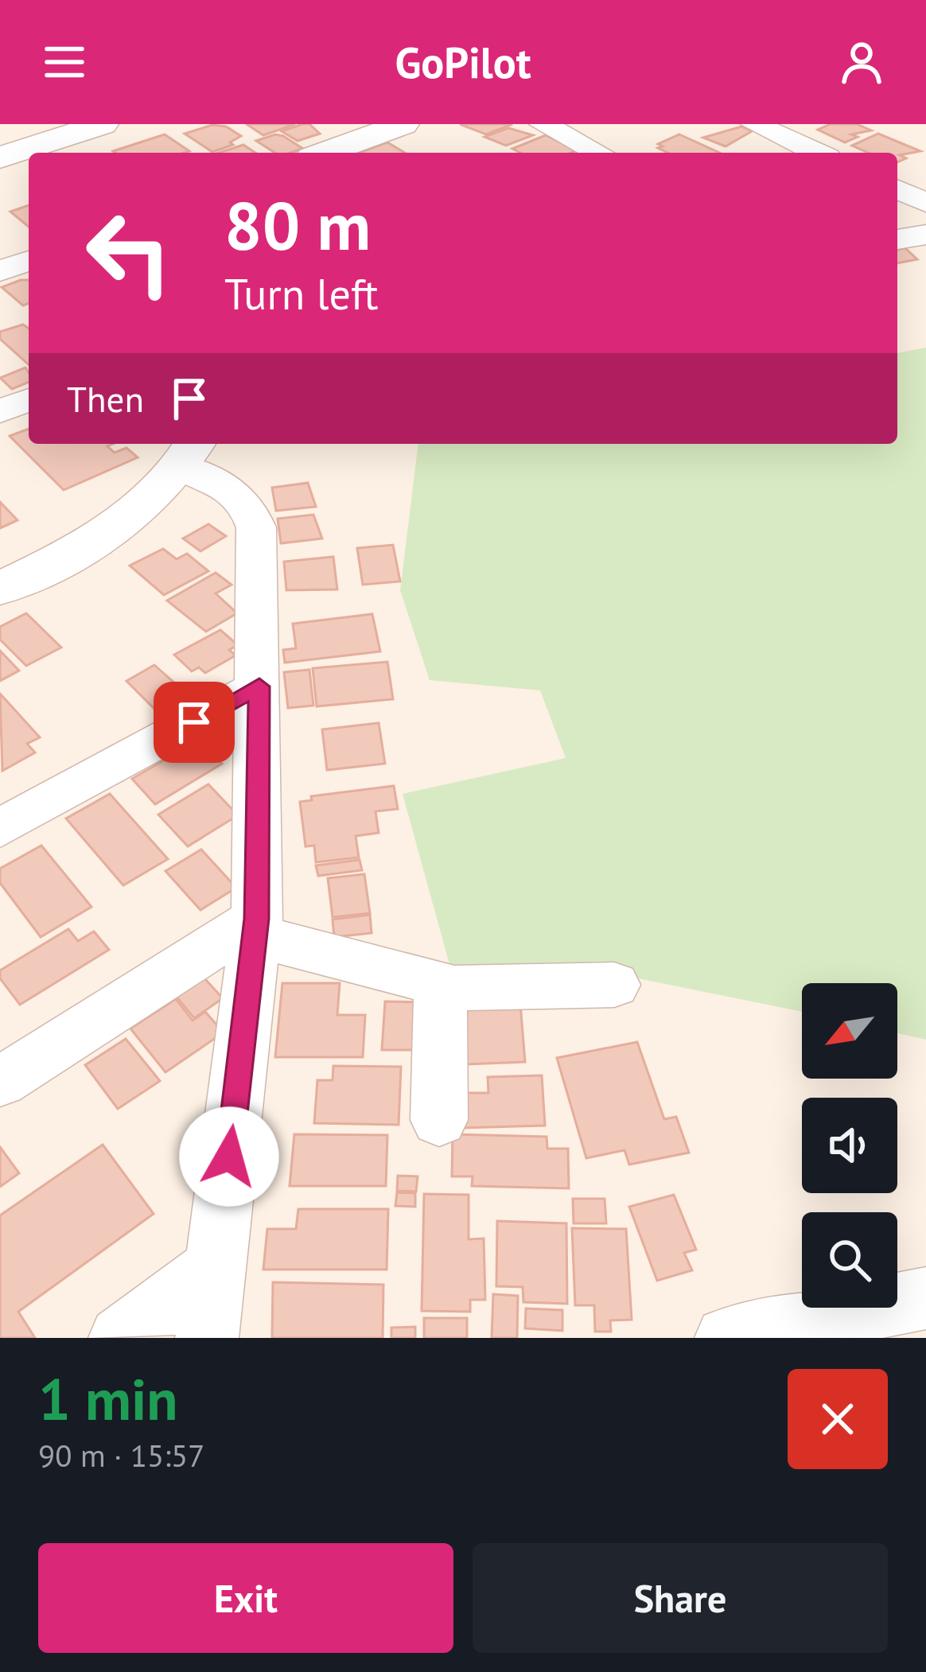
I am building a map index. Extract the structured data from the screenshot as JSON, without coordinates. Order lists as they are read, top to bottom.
{
  "north": "bottom left",
  "page": {
    "header": "GoPilot",
    "turn": ["80 m", "Turn left"],
    "then": "Then",
    "heading": ["1 min", "90 m · 15:57"],
    "buttons": ["Exit", "Share"]
  }
}
